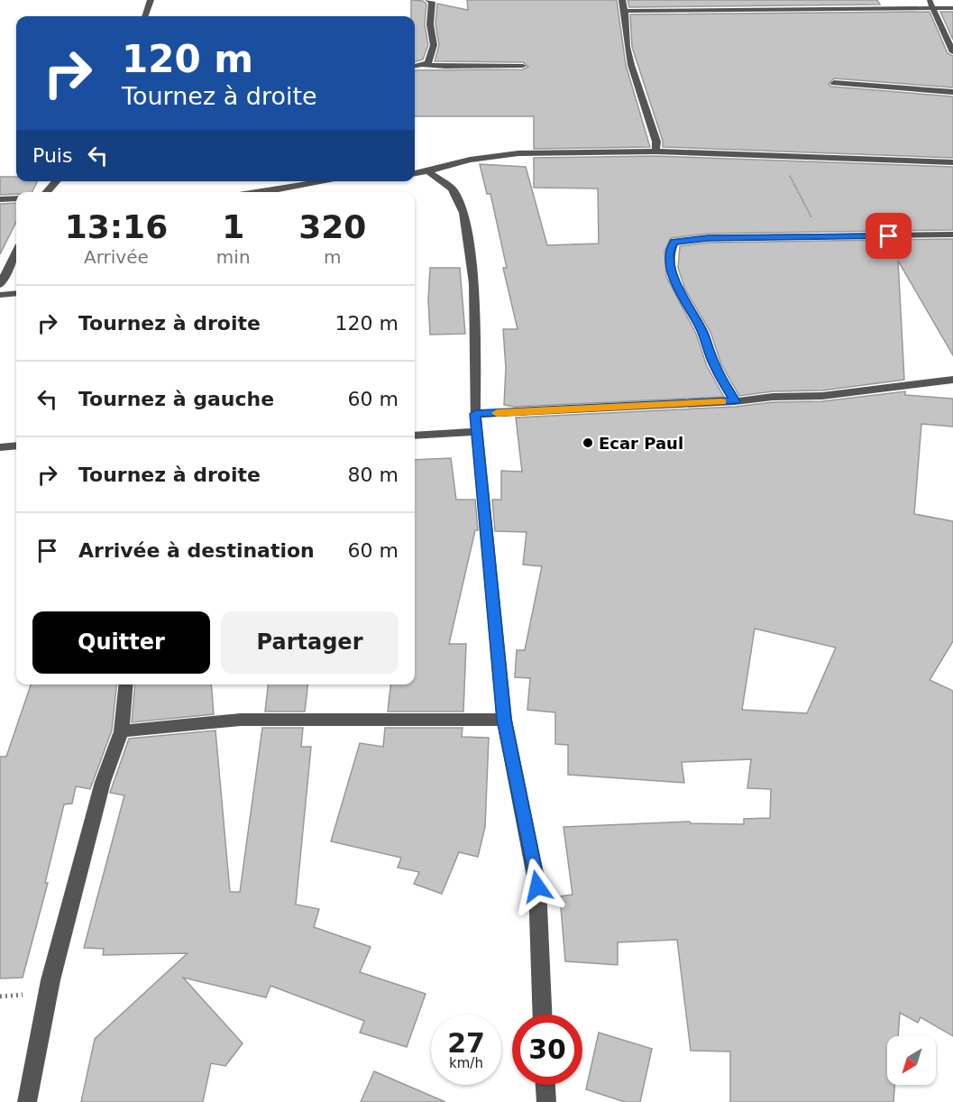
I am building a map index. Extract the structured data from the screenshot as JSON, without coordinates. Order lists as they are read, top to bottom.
{
  "places": ["Ecar Paul"],
  "north": "bottom left",
  "page": {
    "turn": ["120 m", "Tournez à droite"],
    "then": "Puis",
    "eta": [
      "13:16",
      "Arrivée",
      "1",
      "min",
      "320",
      "m"
    ],
    "list": [
      {
        "name": "Tournez à droite",
        "value": "120 m"
      },
      {
        "name": "Tournez à gauche",
        "value": "60 m"
      },
      {
        "name": "Tournez à droite",
        "value": "80 m"
      },
      {
        "name": "Arrivée à destination",
        "value": "60 m"
      }
    ],
    "buttons": ["Quitter", "Partager"],
    "speed": "27 km/h",
    "limit": "30"
  }
}
